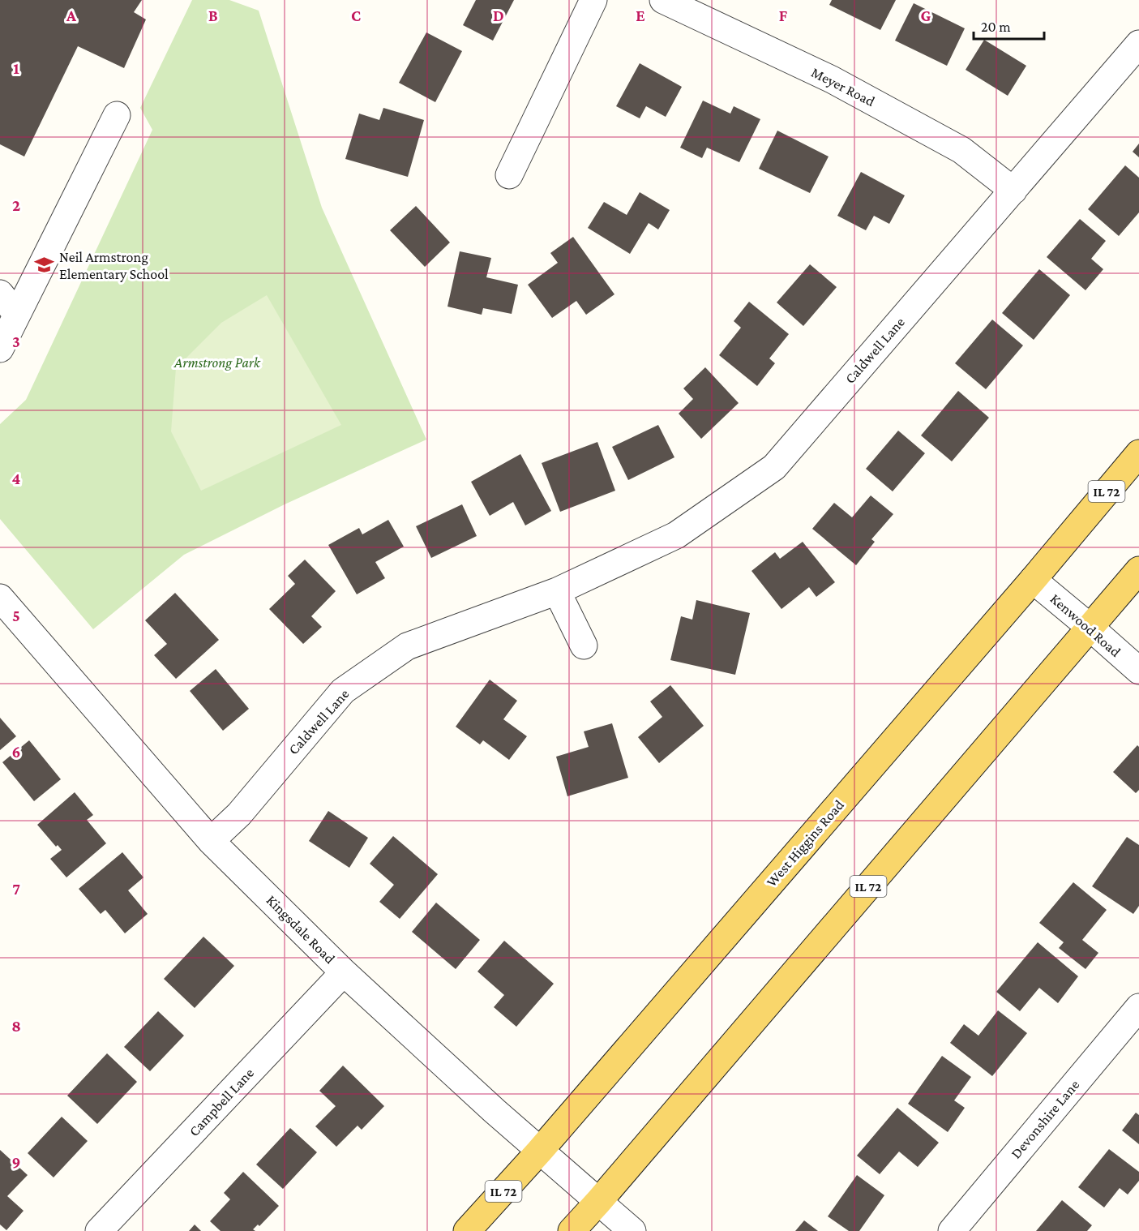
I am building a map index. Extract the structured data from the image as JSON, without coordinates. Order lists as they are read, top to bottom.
{
  "streets": {
    "main road": ["IL 72", "West Higgins Road"],
    "street": [
      "Meyer Road",
      "Caldwell Lane",
      "Kenwood Road",
      "Kingsdale Road",
      "Campbell Lane",
      "Devonshire Lane"
    ]
  },
  "crossings": [
    ["Meyer Road", "Caldwell Lane"],
    ["Caldwell Lane", "Kingsdale Road"],
    ["IL 72", "Kenwood Road"],
    ["IL 72", "Kingsdale Road"],
    ["Kenwood Road", "West Higgins Road"],
    ["West Higgins Road", "Kingsdale Road"],
    ["Kingsdale Road", "Campbell Lane"]
  ],
  "parks": ["Armstrong Park"],
  "places": {
    "school or university": ["Neil Armstrong Elementary School"]
  },
  "scale_bar": "20 m",
  "grid": {
    "columns": [
      "A",
      "B",
      "C",
      "D",
      "E",
      "F",
      "G"
    ],
    "rows": [
      "1",
      "2",
      "3",
      "4",
      "5",
      "6",
      "7",
      "8",
      "9"
    ]
  }
}
